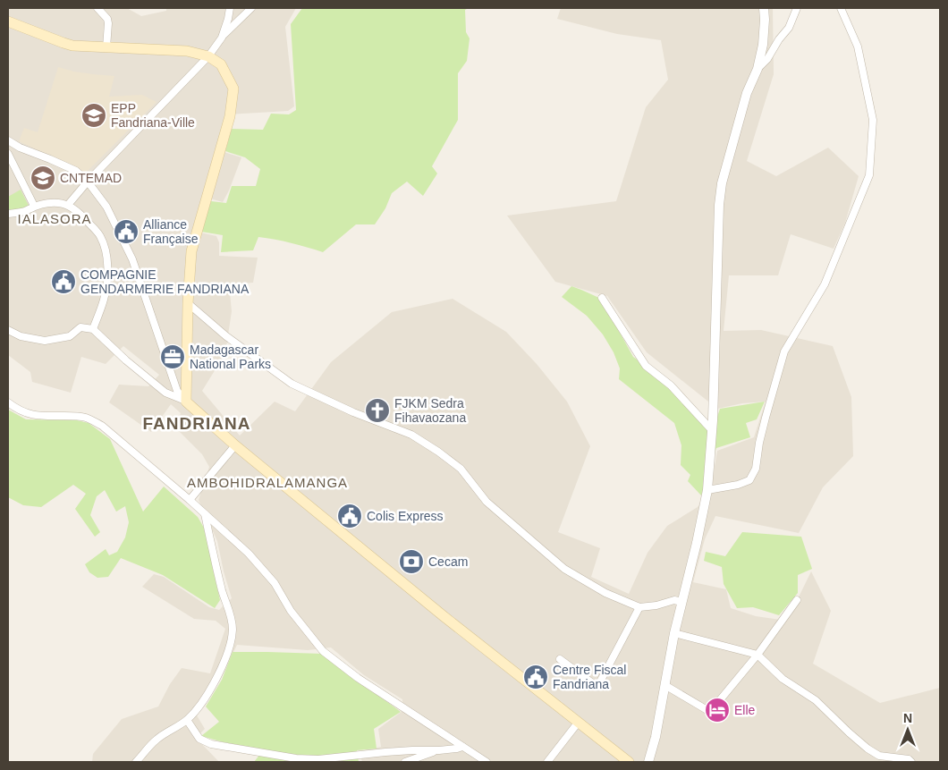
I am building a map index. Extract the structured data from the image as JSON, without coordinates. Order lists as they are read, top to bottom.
{
  "districts": ["IALASORA", "FANDRIANA", "AMBOHIDRALAMANGA"],
  "places": {
    "school or university": ["EPP Fandriana-Ville", "CNTEMAD"],
    "public building": [
      "Alliance Française",
      "COMPAGNIE GENDARMERIE FANDRIANA",
      "Colis Express",
      "Centre Fiscal Fandriana"
    ],
    "office": ["Madagascar National Parks"],
    "church": ["FJKM Sedra Fihavaozana"],
    "bank": ["Cecam"],
    "hotel": ["Elle"]
  },
  "north": "top"
}
